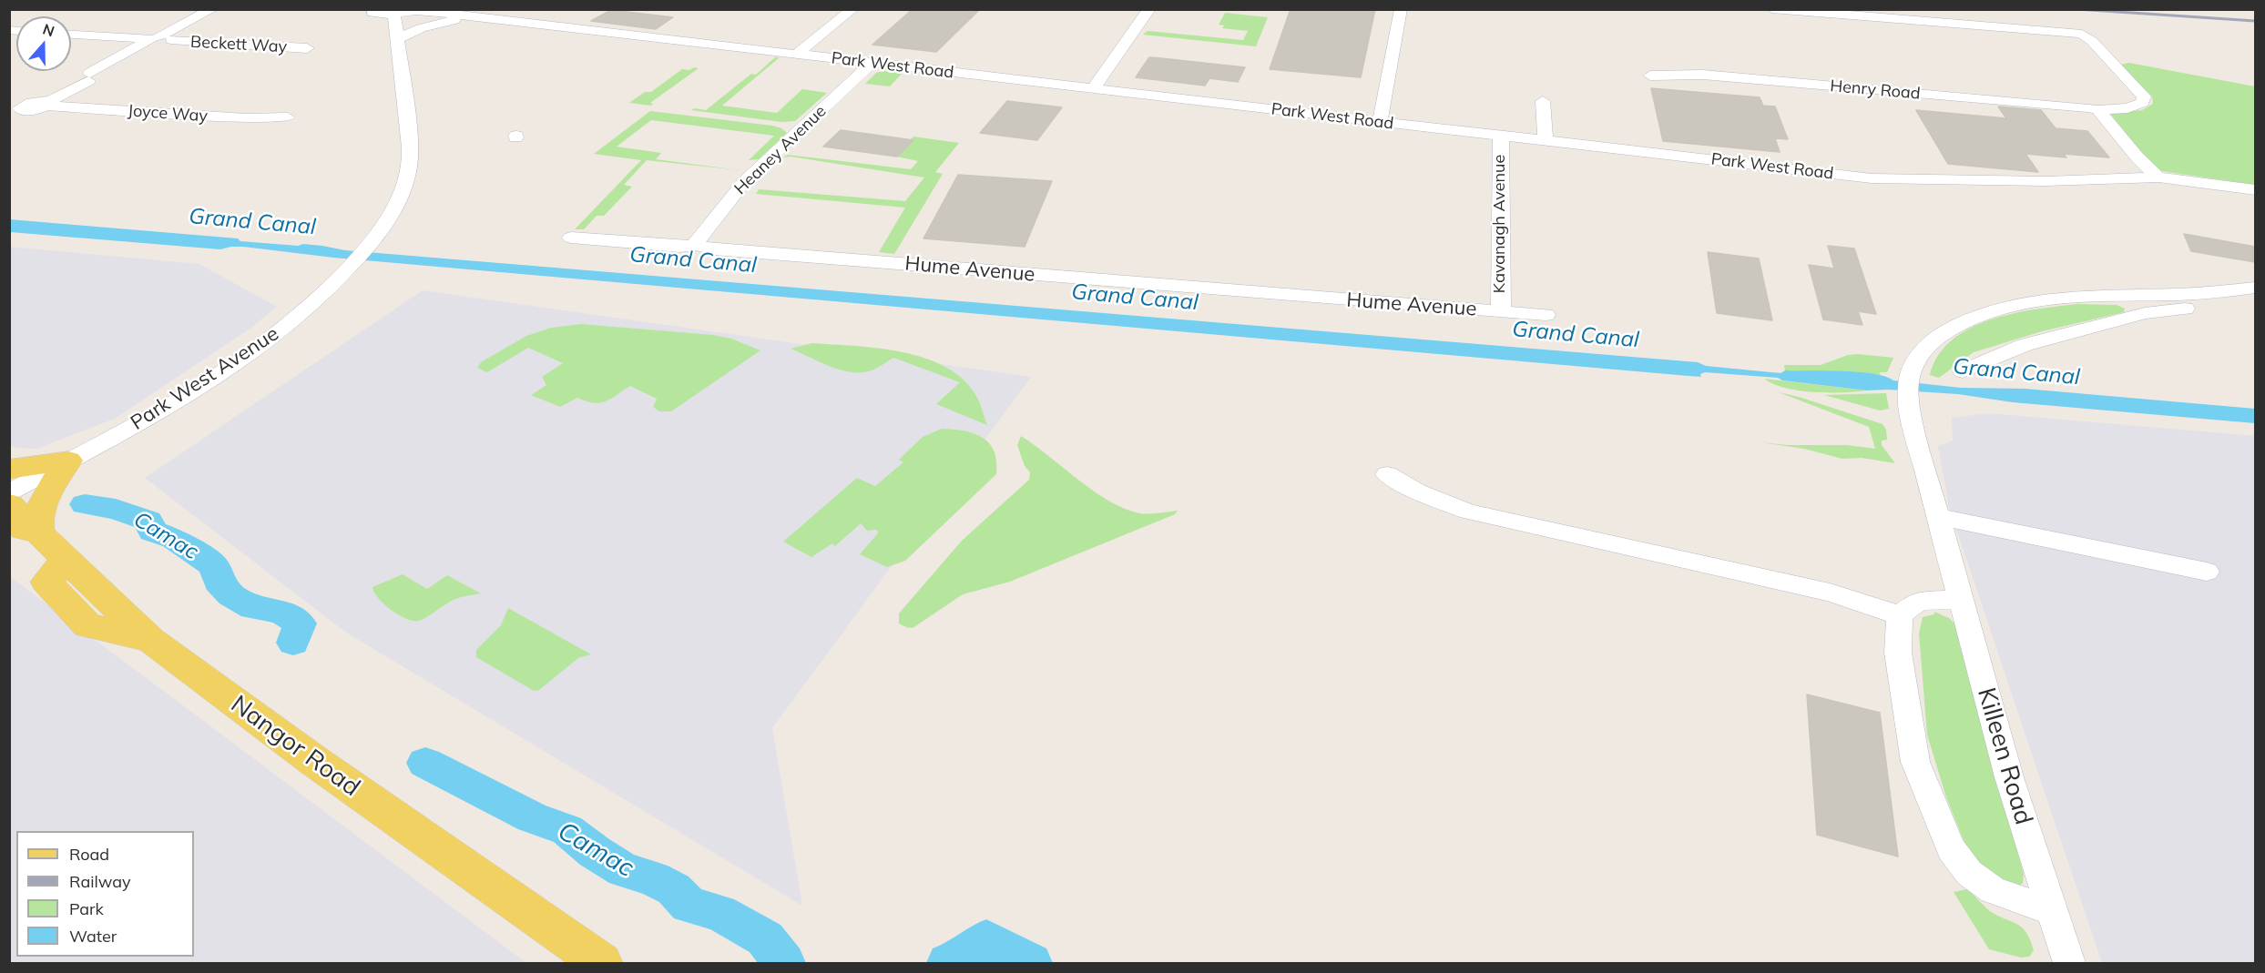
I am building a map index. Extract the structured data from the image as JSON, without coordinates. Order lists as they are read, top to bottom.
{
  "streets": {
    "main road": ["Nangor Road"],
    "street": [
      "Beckett Way",
      "Park West Road",
      "Henry Road",
      "Joyce Way",
      "Heaney Avenue",
      "Kavanagh Avenue",
      "Hume Avenue",
      "Park West Avenue",
      "Killeen Road"
    ]
  },
  "crossings": [
    ["Park West Road", "Heaney Avenue"],
    ["Park West Road", "Kavanagh Avenue"],
    ["Heaney Avenue", "Hume Avenue"],
    ["Kavanagh Avenue", "Hume Avenue"]
  ],
  "water": ["Grand Canal", "Camac"],
  "legend": [
    "Road",
    "Railway",
    "Park",
    "Water"
  ],
  "north": "top"
}
